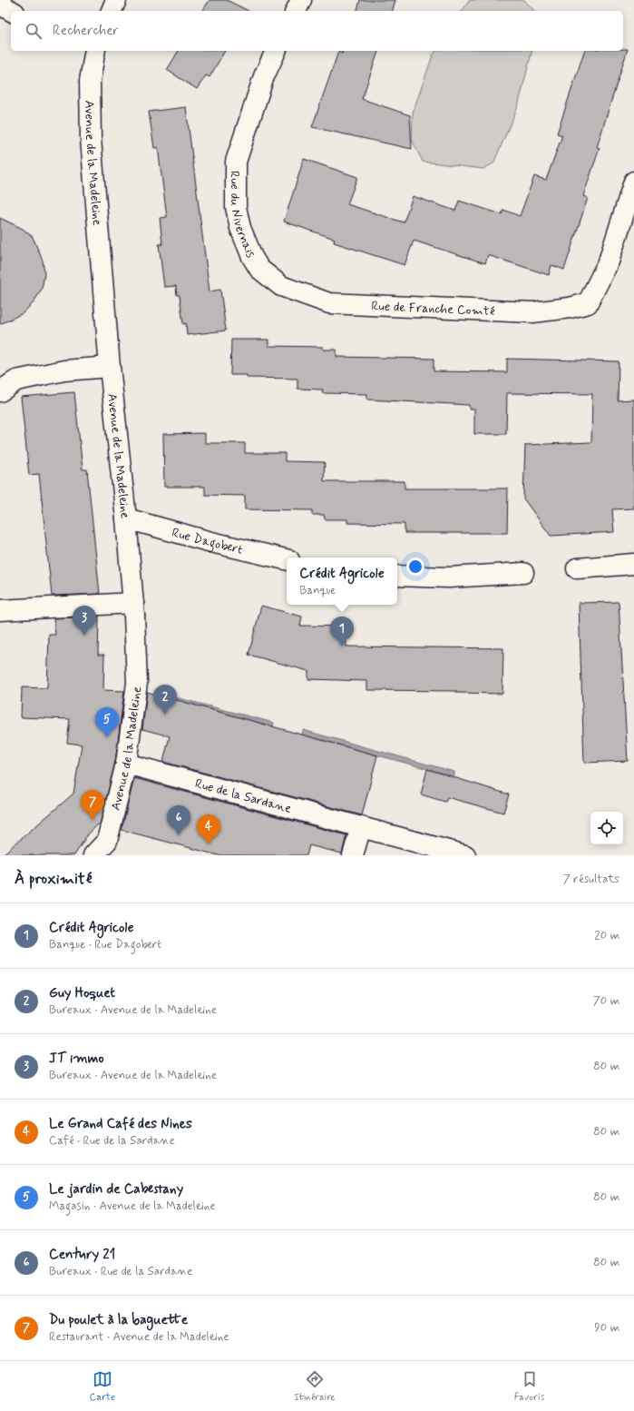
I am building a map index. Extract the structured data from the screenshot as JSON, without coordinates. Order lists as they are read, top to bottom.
{
  "streets": {
    "street": [
      "Avenue de la Madeleine",
      "Rue du Nivernais",
      "Rue de Franche Comté",
      "Rue Dagobert",
      "Rue de la Sardane"
    ]
  },
  "crossings": [
    ["Avenue de la Madeleine", "Rue Dagobert"],
    ["Avenue de la Madeleine", "Rue de la Sardane"],
    ["Rue du Nivernais", "Rue de Franche Comté"]
  ],
  "page": {
    "search": "Rechercher",
    "popup": ["Crédit Agricole", "Banque"],
    "pins": [
      "3",
      "1",
      "2",
      "5",
      "7",
      "6",
      "4"
    ],
    "heading": ["À proximité", "7 résultats"],
    "list": [
      {
        "mark": "1",
        "name": "Crédit Agricole",
        "note": "Banque · Rue Dagobert",
        "value": "20 m"
      },
      {
        "mark": "2",
        "name": "Guy Hoquet",
        "note": "Bureaux · Avenue de la Madeleine",
        "value": "70 m"
      },
      {
        "mark": "3",
        "name": "JT immo",
        "note": "Bureaux · Avenue de la Madeleine",
        "value": "80 m"
      },
      {
        "mark": "4",
        "name": "Le Grand Café des Nines",
        "note": "Café · Rue de la Sardane",
        "value": "80 m"
      },
      {
        "mark": "5",
        "name": "Le jardin de Cabestany",
        "note": "Magasin · Avenue de la Madeleine",
        "value": "80 m"
      },
      {
        "mark": "6",
        "name": "Century 21",
        "note": "Bureaux · Rue de la Sardane",
        "value": "80 m"
      },
      {
        "mark": "7",
        "name": "Du poulet à la baguette",
        "note": "Restaurant · Avenue de la Madeleine",
        "value": "90 m"
      }
    ],
    "nav": ["Carte", "Itinéraire", "Favoris"]
  }
}
